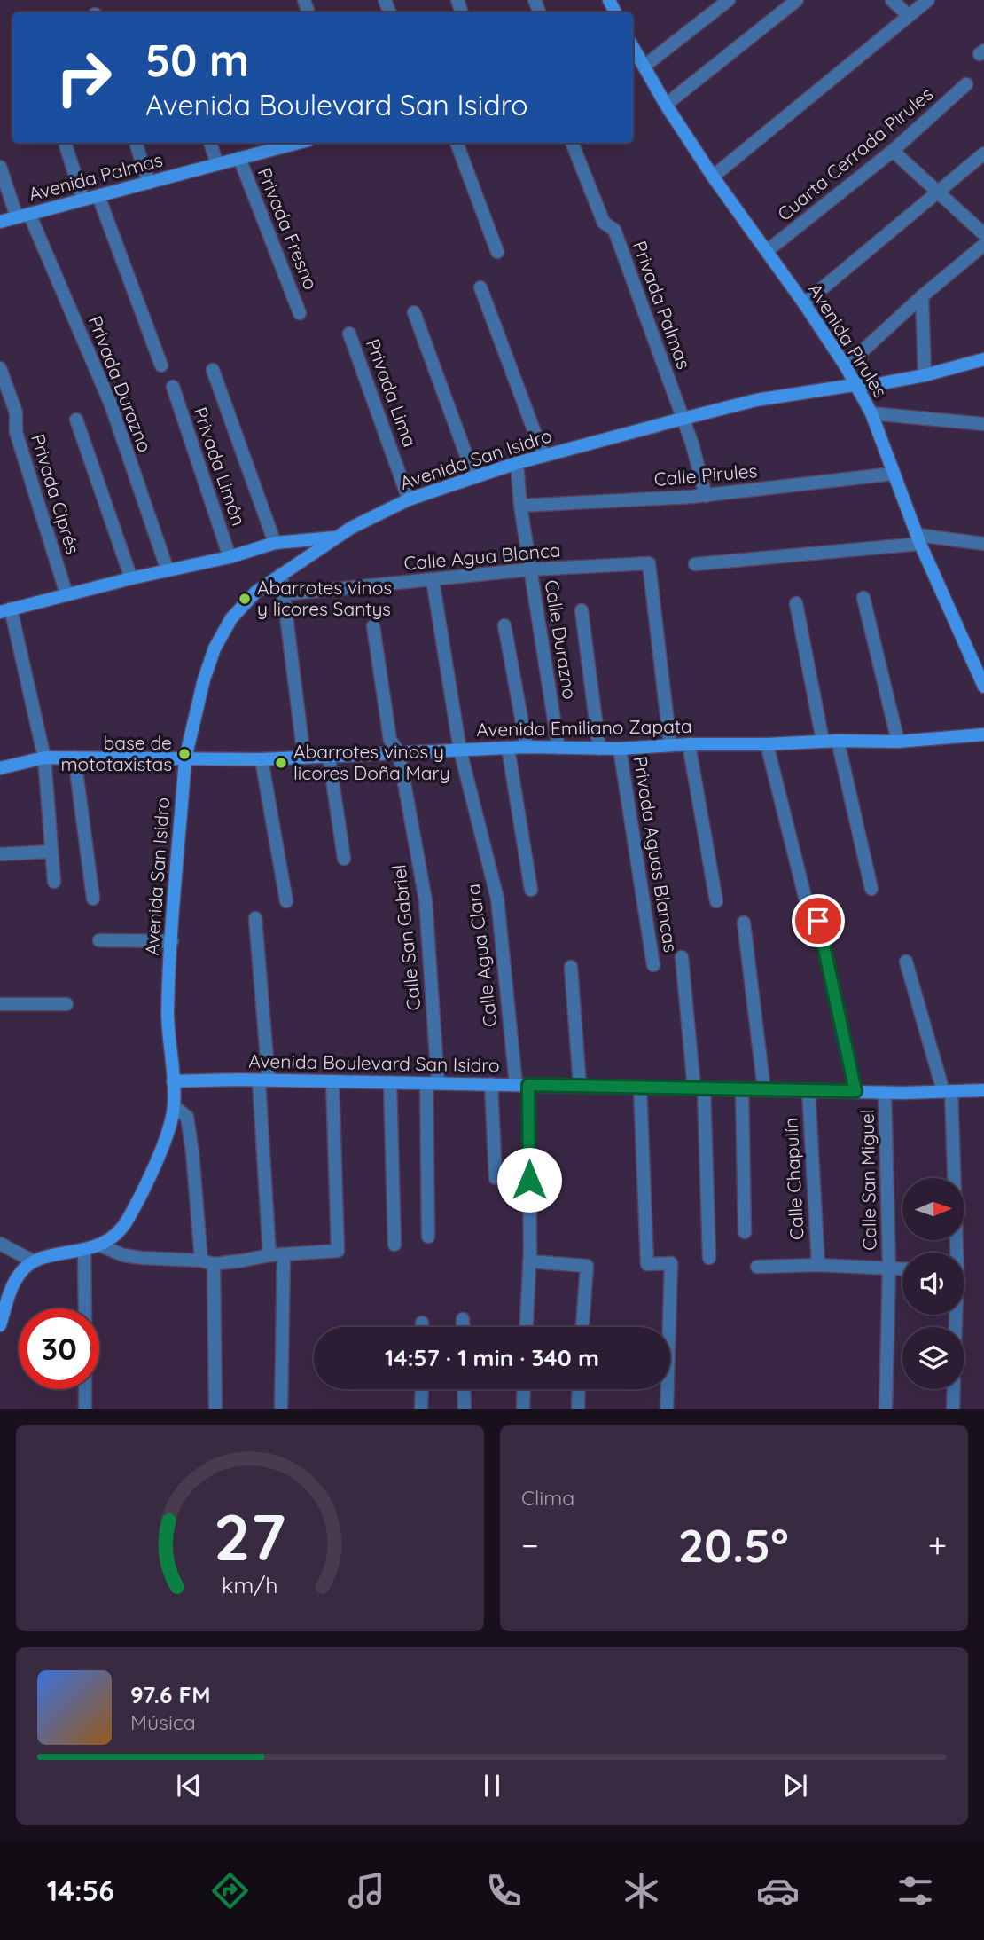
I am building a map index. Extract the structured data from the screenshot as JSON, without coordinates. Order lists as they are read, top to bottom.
{
  "streets": {
    "main road": [
      "Avenida Palmas",
      "Avenida Pirules",
      "Avenida San Isidro",
      "Avenida Emiliano Zapata",
      "Avenida Boulevard San Isidro"
    ],
    "street": [
      "Cuarta Cerrada Pirules",
      "Privada Fresno",
      "Privada Palmas",
      "Privada Durazno",
      "Privada Lima",
      "Privada Limón",
      "Calle Pirules",
      "Privada Ciprés",
      "Calle Agua Blanca",
      "Calle Durazno",
      "Privada Aguas Blancas",
      "Calle San Gabriel",
      "Calle Agua Clara",
      "Calle Chapulín",
      "Calle San Miguel"
    ]
  },
  "crossings": [
    ["Cuarta Cerrada Pirules", "Avenida Pirules"],
    ["Avenida Palmas", "Privada Fresno"],
    ["Avenida Palmas", "Privada Durazno"],
    ["Privada Palmas", "Avenida San Isidro"],
    ["Privada Palmas", "Calle Pirules"],
    ["Avenida Pirules", "Avenida San Isidro"],
    ["Avenida Pirules", "Calle Pirules"],
    ["Privada Lima", "Avenida San Isidro"],
    ["Avenida San Isidro", "Calle Durazno"],
    ["Avenida San Isidro", "Avenida Emiliano Zapata"],
    ["Avenida San Isidro", "Avenida Boulevard San Isidro"],
    ["Calle Pirules", "Calle Durazno"],
    ["Calle Agua Blanca", "Calle Durazno"],
    ["Calle Agua Blanca", "Avenida Emiliano Zapata"],
    ["Calle Agua Blanca", "Calle Agua Clara"],
    ["Calle Durazno", "Avenida Emiliano Zapata"],
    ["Avenida Emiliano Zapata", "Privada Aguas Blancas"],
    ["Avenida Emiliano Zapata", "Calle San Gabriel"],
    ["Avenida Emiliano Zapata", "Calle Agua Clara"],
    ["Calle San Gabriel", "Avenida Boulevard San Isidro"],
    ["Calle Agua Clara", "Avenida Boulevard San Isidro"],
    ["Avenida Boulevard San Isidro", "Calle Chapulín"],
    ["Avenida Boulevard San Isidro", "Calle San Miguel"]
  ],
  "places": ["Abarrotes vinos y licores Santys", "base de mototaxistas", "Abarrotes vinos y licores Doña Mary"],
  "north": "right",
  "page": {
    "turn": ["50 m", "Avenida Boulevard San Isidro"],
    "limit": "30",
    "trip": "14:57 · 1 min · 340 m",
    "tile": "Clima",
    "heat": ["−", "20.5°", "+"],
    "song": ["97.6 FM", "Música"],
    "tabs": "14:56",
    "gauge": ["27", "km/h"]
  }
}
